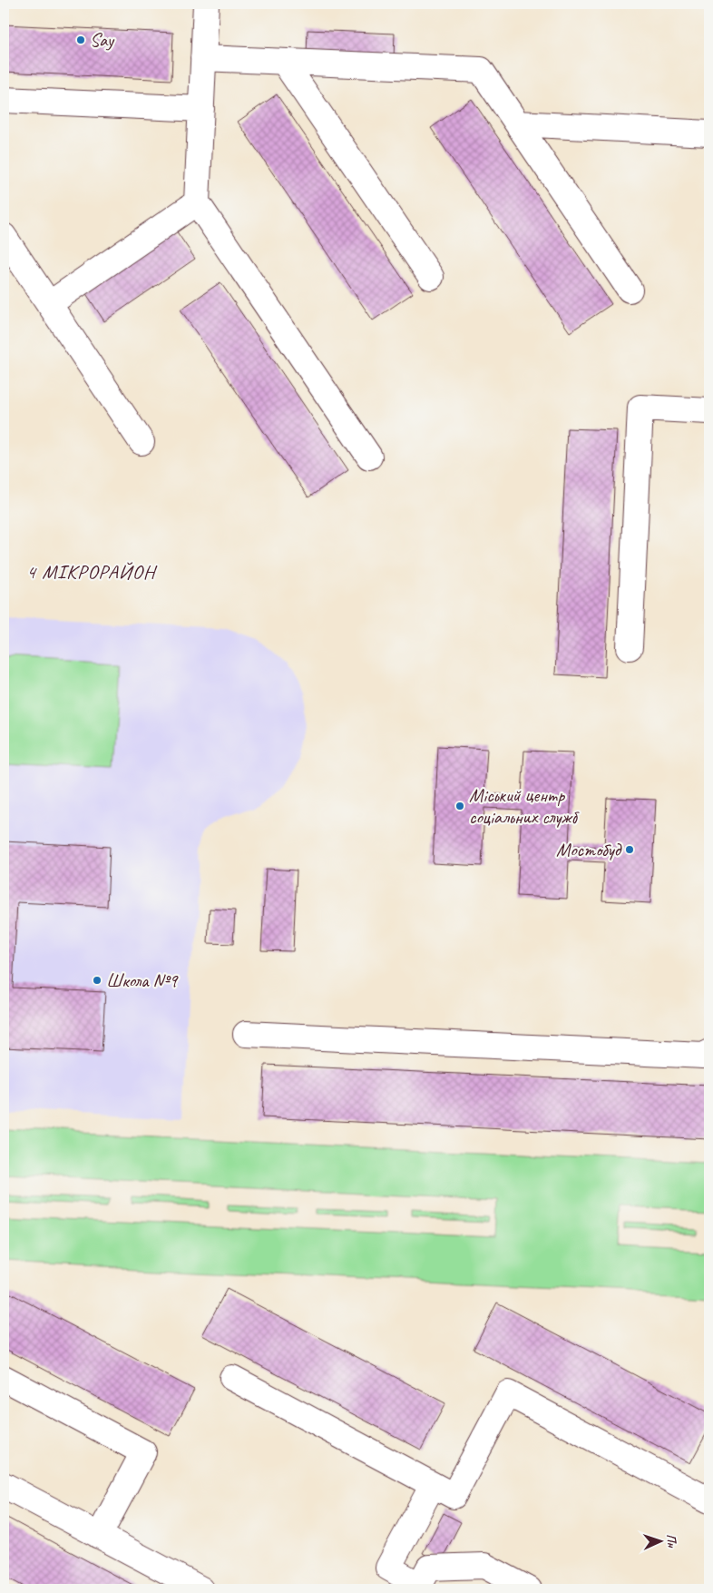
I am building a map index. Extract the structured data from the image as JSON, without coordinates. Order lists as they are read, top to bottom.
{
  "districts": ["4 МІКРОРАЙОН"],
  "places": [
    "Say",
    "Міський центр соціальних служб",
    "Мостобуд",
    "Школа №9"
  ],
  "north": "right"
}
